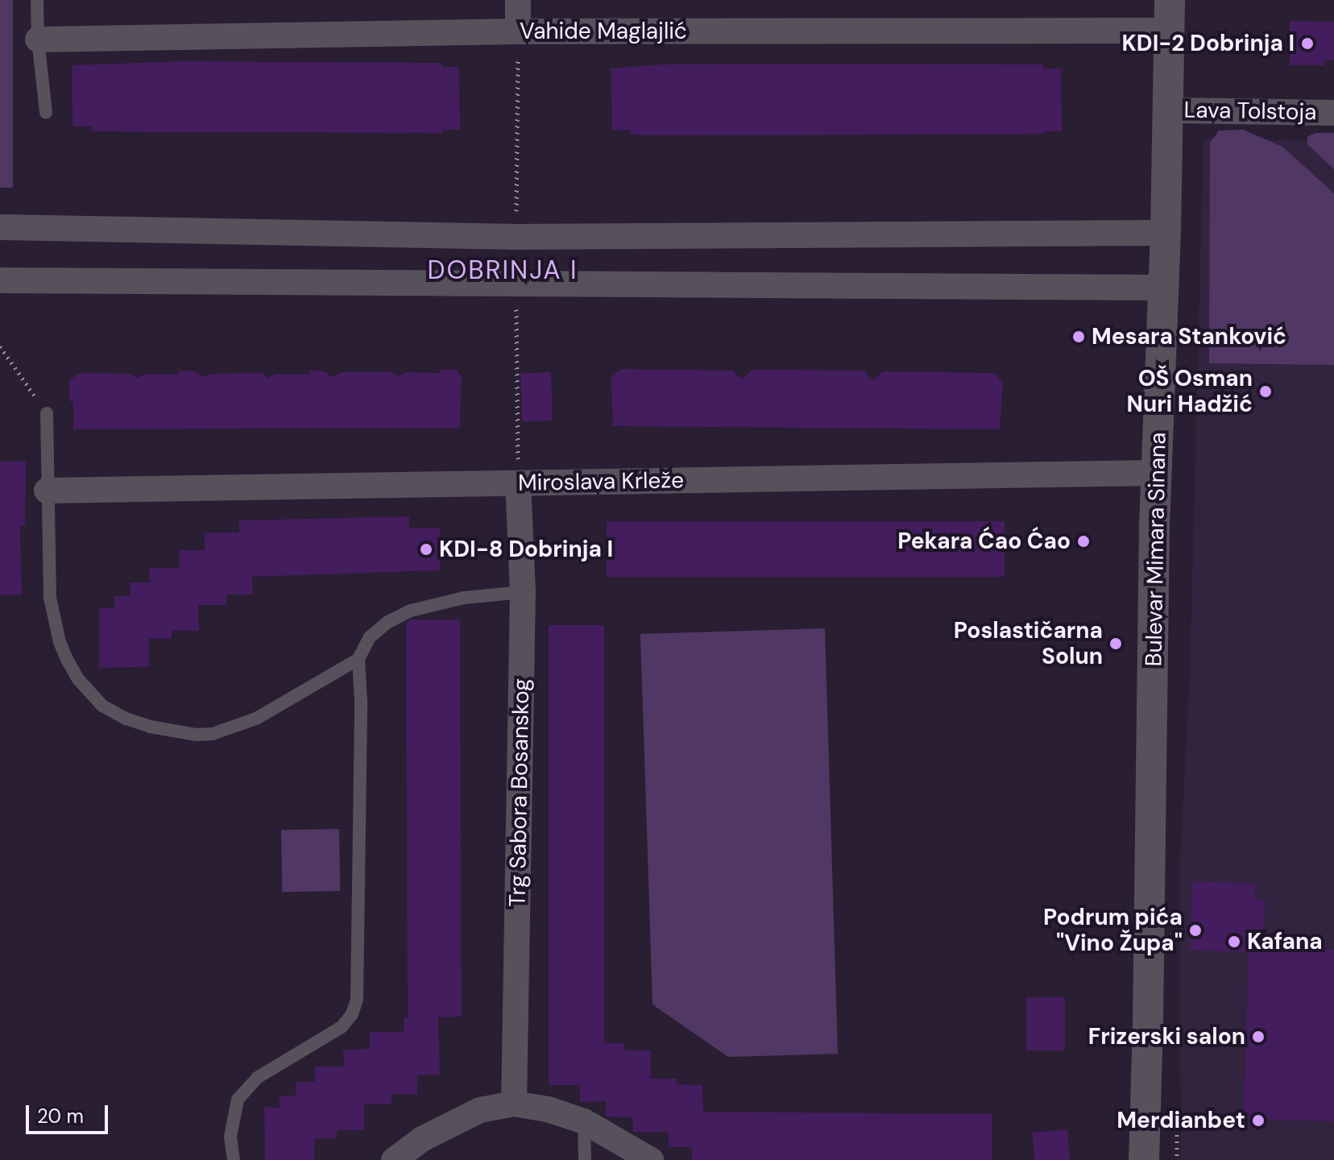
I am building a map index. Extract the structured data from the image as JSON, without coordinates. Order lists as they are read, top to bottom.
{
  "streets": {
    "street": [
      "Vahide Maglajlić",
      "Lava Tolstoja",
      "Miroslava Krleže",
      "Bulevar Mimara Sinana",
      "Trg Sabora Bosanskog"
    ]
  },
  "crossings": [
    ["Vahide Maglajlić", "Bulevar Mimara Sinana"],
    ["Lava Tolstoja", "Bulevar Mimara Sinana"],
    ["Miroslava Krleže", "Bulevar Mimara Sinana"],
    ["Miroslava Krleže", "Trg Sabora Bosanskog"]
  ],
  "districts": ["DOBRINJA I"],
  "places": [
    "KDI-2 Dobrinja I",
    "Mesara Stanković",
    "OŠ Osman Nuri Hadžić",
    "Pekara Ćao Ćao",
    "KDI-8 Dobrinja I",
    "Poslastičarna Solun",
    "Podrum pića \"Vino Župa\"",
    "Kafana",
    "Frizerski salon",
    "Merdianbet"
  ],
  "scale_bar": "20 m"
}
